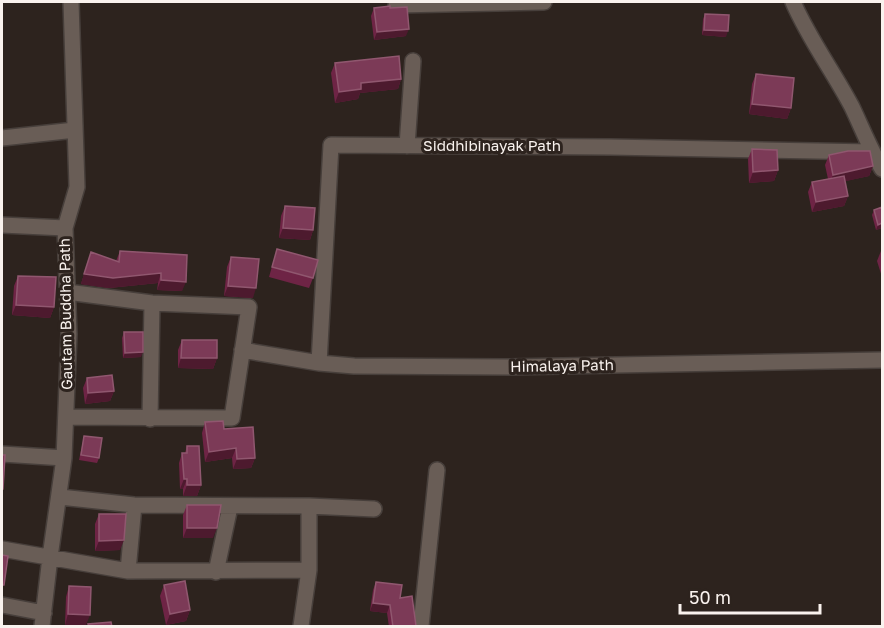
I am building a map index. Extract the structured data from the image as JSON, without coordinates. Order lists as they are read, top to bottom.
{
  "streets": {
    "street": ["Siddhibinayak Path", "Gautam Buddha Path", "Himalaya Path"]
  },
  "crossings": [
    ["Siddhibinayak Path", "Himalaya Path"]
  ],
  "scale_bar": "50 m"
}
